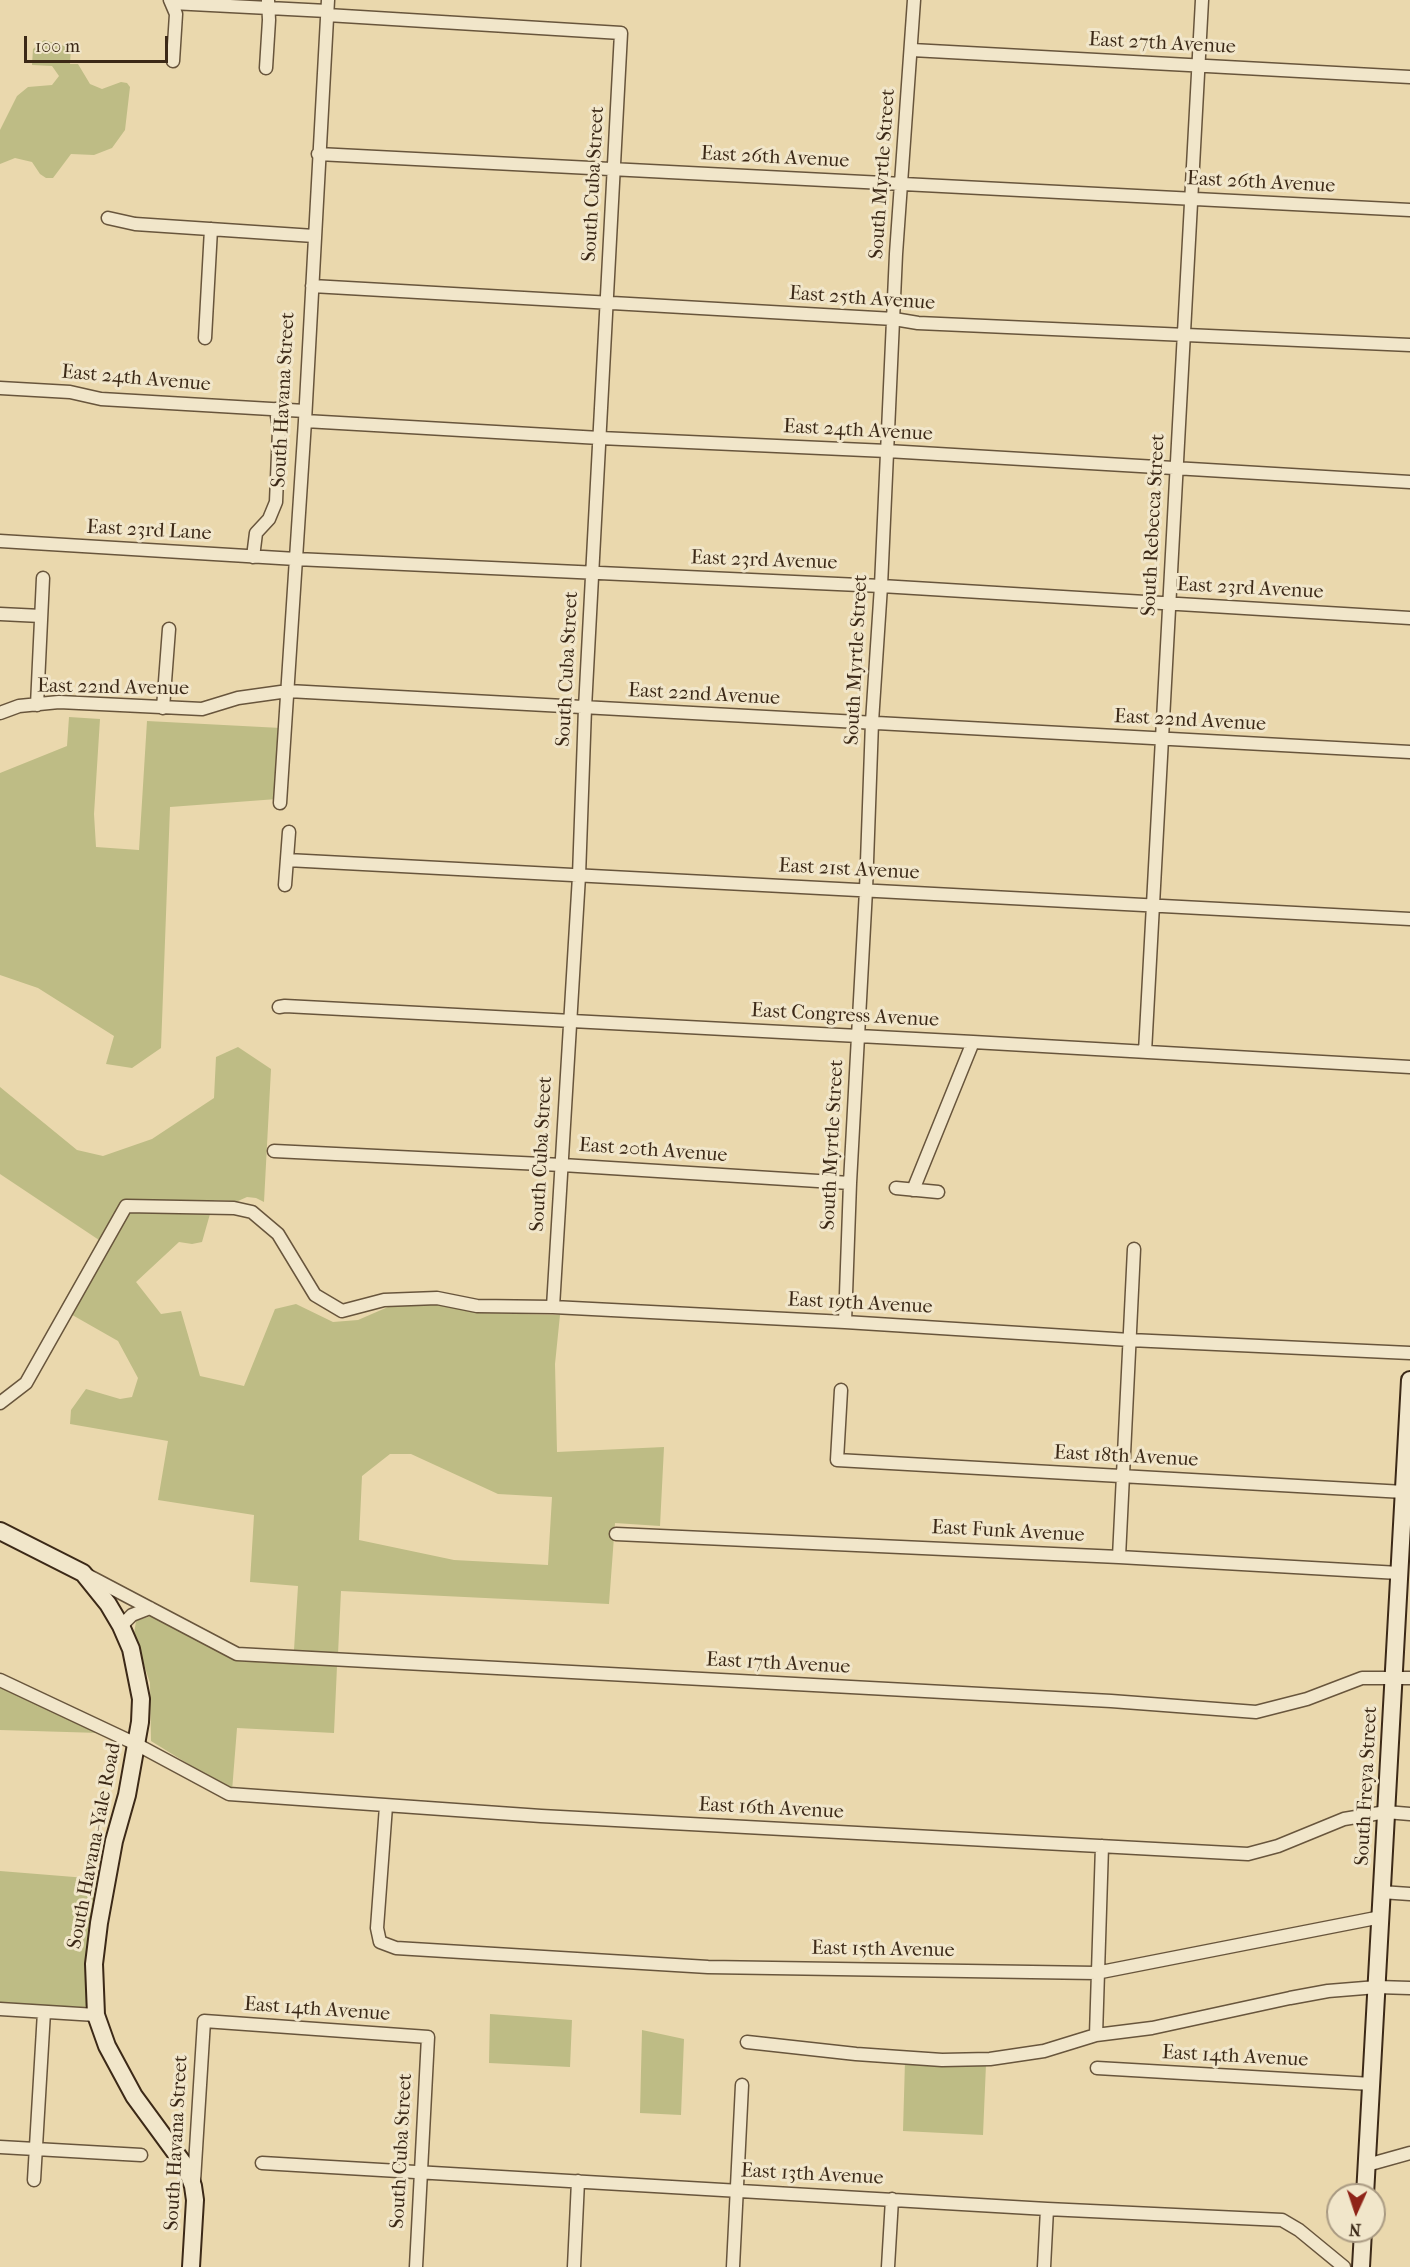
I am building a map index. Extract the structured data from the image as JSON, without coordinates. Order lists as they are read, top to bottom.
{
  "streets": {
    "main road": ["South Havana Street", "South Freya Street", "South Havana-Yale Road"],
    "street": [
      "East 27th Avenue",
      "East 26th Avenue",
      "South Myrtle Street",
      "South Cuba Street",
      "East 25th Avenue",
      "East 24th Avenue",
      "South Rebecca Street",
      "East 23rd Lane",
      "East 23rd Avenue",
      "East 22nd Avenue",
      "East 21st Avenue",
      "East Congress Avenue",
      "East 20th Avenue",
      "East 19th Avenue",
      "East 18th Avenue",
      "East Funk Avenue",
      "East 17th Avenue",
      "East 16th Avenue",
      "East 15th Avenue",
      "East 14th Avenue",
      "East 13th Avenue"
    ]
  },
  "crossings": [
    ["East 27th Avenue", "South Myrtle Street"],
    ["East 27th Avenue", "South Rebecca Street"],
    ["East 26th Avenue", "South Myrtle Street"],
    ["East 26th Avenue", "South Cuba Street"],
    ["East 26th Avenue", "South Havana Street"],
    ["East 26th Avenue", "South Rebecca Street"],
    ["South Myrtle Street", "East 25th Avenue"],
    ["South Myrtle Street", "East 24th Avenue"],
    ["South Myrtle Street", "East 23rd Avenue"],
    ["South Myrtle Street", "East 22nd Avenue"],
    ["South Myrtle Street", "East 21st Avenue"],
    ["South Myrtle Street", "East Congress Avenue"],
    ["South Myrtle Street", "East 20th Avenue"],
    ["South Myrtle Street", "East 19th Avenue"],
    ["South Cuba Street", "East 25th Avenue"],
    ["South Cuba Street", "East 24th Avenue"],
    ["South Cuba Street", "South Havana Street"],
    ["South Cuba Street", "East 23rd Avenue"],
    ["South Cuba Street", "East 22nd Avenue"],
    ["South Cuba Street", "East 21st Avenue"],
    ["South Cuba Street", "East Congress Avenue"],
    ["South Cuba Street", "East 20th Avenue"],
    ["South Cuba Street", "East 19th Avenue"],
    ["South Cuba Street", "East 14th Avenue"],
    ["South Cuba Street", "East 13th Avenue"],
    ["East 25th Avenue", "South Havana Street"],
    ["East 25th Avenue", "South Rebecca Street"],
    ["East 24th Avenue", "South Havana Street"],
    ["East 24th Avenue", "South Rebecca Street"],
    ["South Havana Street", "East 23rd Lane"],
    ["South Havana Street", "East 23rd Avenue"],
    ["South Havana Street", "East 22nd Avenue"],
    ["South Havana Street", "South Havana-Yale Road"],
    ["South Havana Street", "East 14th Avenue"],
    ["South Rebecca Street", "East 23rd Avenue"],
    ["South Rebecca Street", "East 22nd Avenue"],
    ["South Rebecca Street", "East 21st Avenue"],
    ["South Rebecca Street", "East Congress Avenue"],
    ["East 23rd Lane", "East 23rd Avenue"],
    ["East 18th Avenue", "South Freya Street"],
    ["East Funk Avenue", "South Freya Street"],
    ["East 17th Avenue", "South Freya Street"],
    ["East 17th Avenue", "South Havana-Yale Road"],
    ["South Freya Street", "East 16th Avenue"],
    ["South Freya Street", "East 15th Avenue"],
    ["South Freya Street", "East 14th Avenue"],
    ["East 16th Avenue", "South Havana-Yale Road"],
    ["East 16th Avenue", "East 15th Avenue"]
  ],
  "scale_bar": "100 m",
  "north": "bottom"
}
